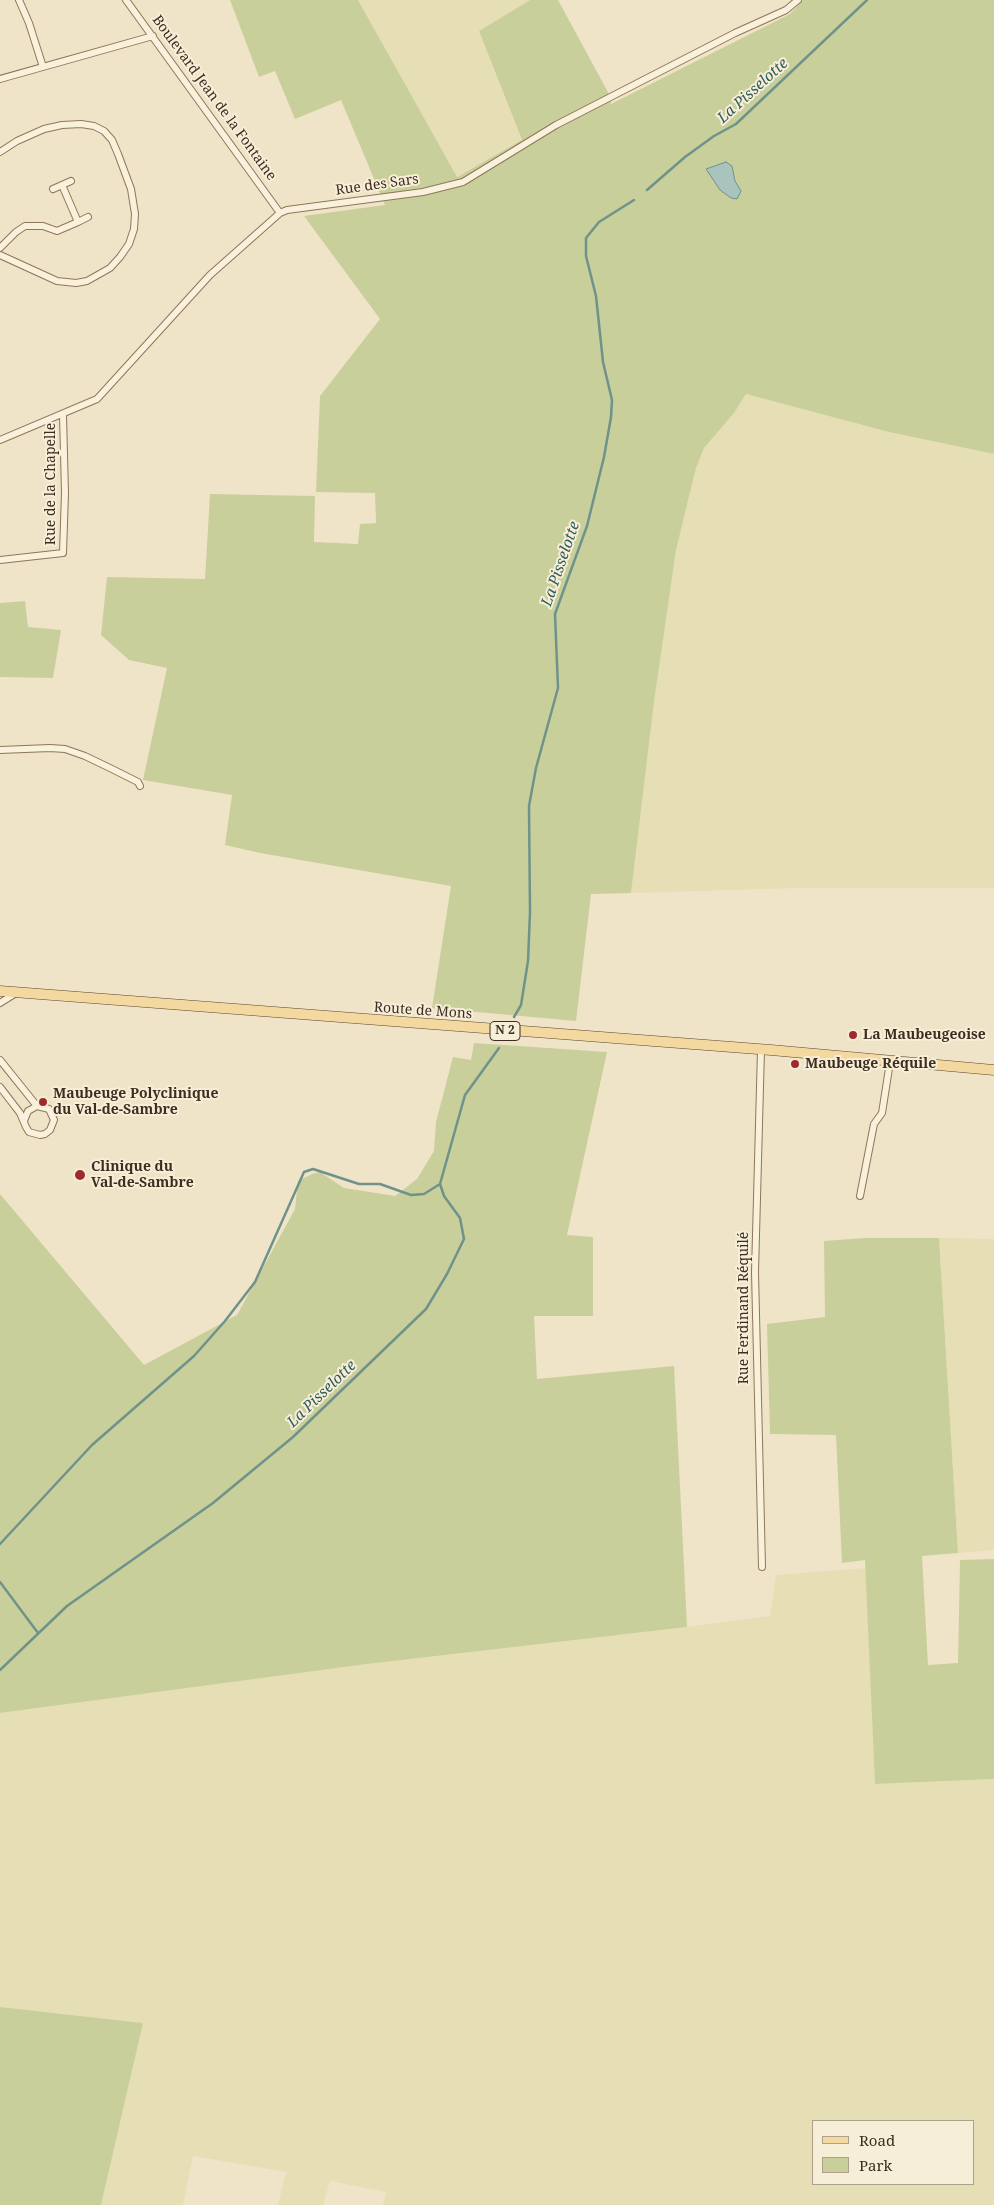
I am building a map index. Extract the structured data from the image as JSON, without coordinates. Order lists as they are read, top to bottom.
{
  "streets": {
    "main road": ["Route de Mons", "N 2"],
    "street": [
      "Boulevard Jean de la Fontaine",
      "Rue des Sars",
      "Rue de la Chapelle",
      "Rue Ferdinand Réquilé"
    ]
  },
  "crossings": [
    ["Boulevard Jean de la Fontaine", "Rue des Sars"],
    ["Rue des Sars", "Rue de la Chapelle"],
    ["Route de Mons", "Rue Ferdinand Réquilé"]
  ],
  "water": ["La Pisselotte"],
  "places": [
    "La Maubeugeoise",
    "Maubeuge Réquile",
    "Maubeuge Polyclinique du Val-de-Sambre",
    "Clinique du Val-de-Sambre"
  ],
  "legend": ["Road", "Park"]
}
